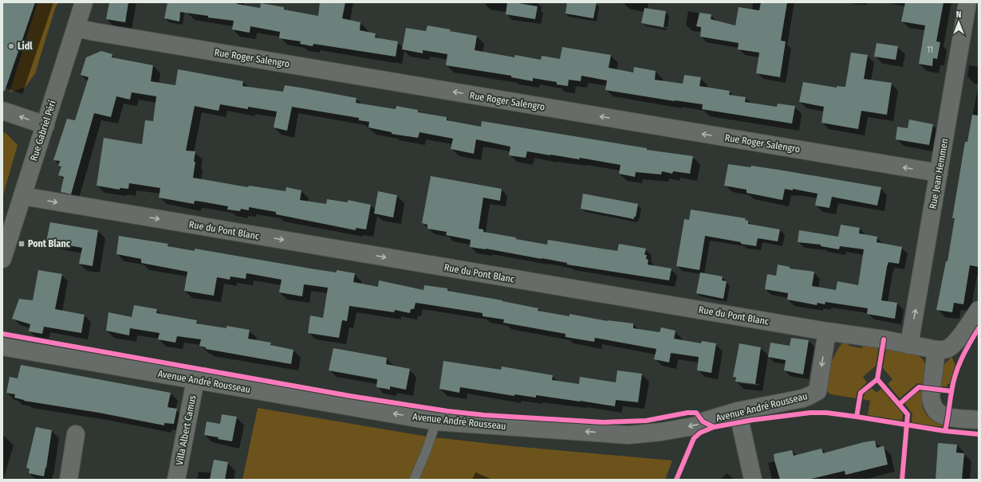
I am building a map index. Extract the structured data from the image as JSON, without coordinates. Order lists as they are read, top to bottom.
{
  "streets": {
    "street": [
      "Rue Roger Salengro",
      "Rue Gabriel Péri",
      "Rue Jean Hemmen",
      "Rue du Pont Blanc",
      "Avenue André Rousseau",
      "Villa Albert Camus"
    ]
  },
  "crossings": [
    ["Rue Roger Salengro", "Rue Gabriel Péri"],
    ["Rue Roger Salengro", "Rue Jean Hemmen"],
    ["Rue Gabriel Péri", "Rue du Pont Blanc"],
    ["Rue Jean Hemmen", "Rue du Pont Blanc"],
    ["Rue du Pont Blanc", "Avenue André Rousseau"],
    ["Avenue André Rousseau", "Villa Albert Camus"]
  ],
  "one_way": [
    "Rue Roger Salengro",
    "Rue Jean Hemmen",
    "Rue du Pont Blanc",
    "Avenue André Rousseau"
  ],
  "places": {
    "other": ["Lidl"],
    "transit": ["Pont Blanc"]
  },
  "house_numbers": ["11"],
  "north": "top"
}
